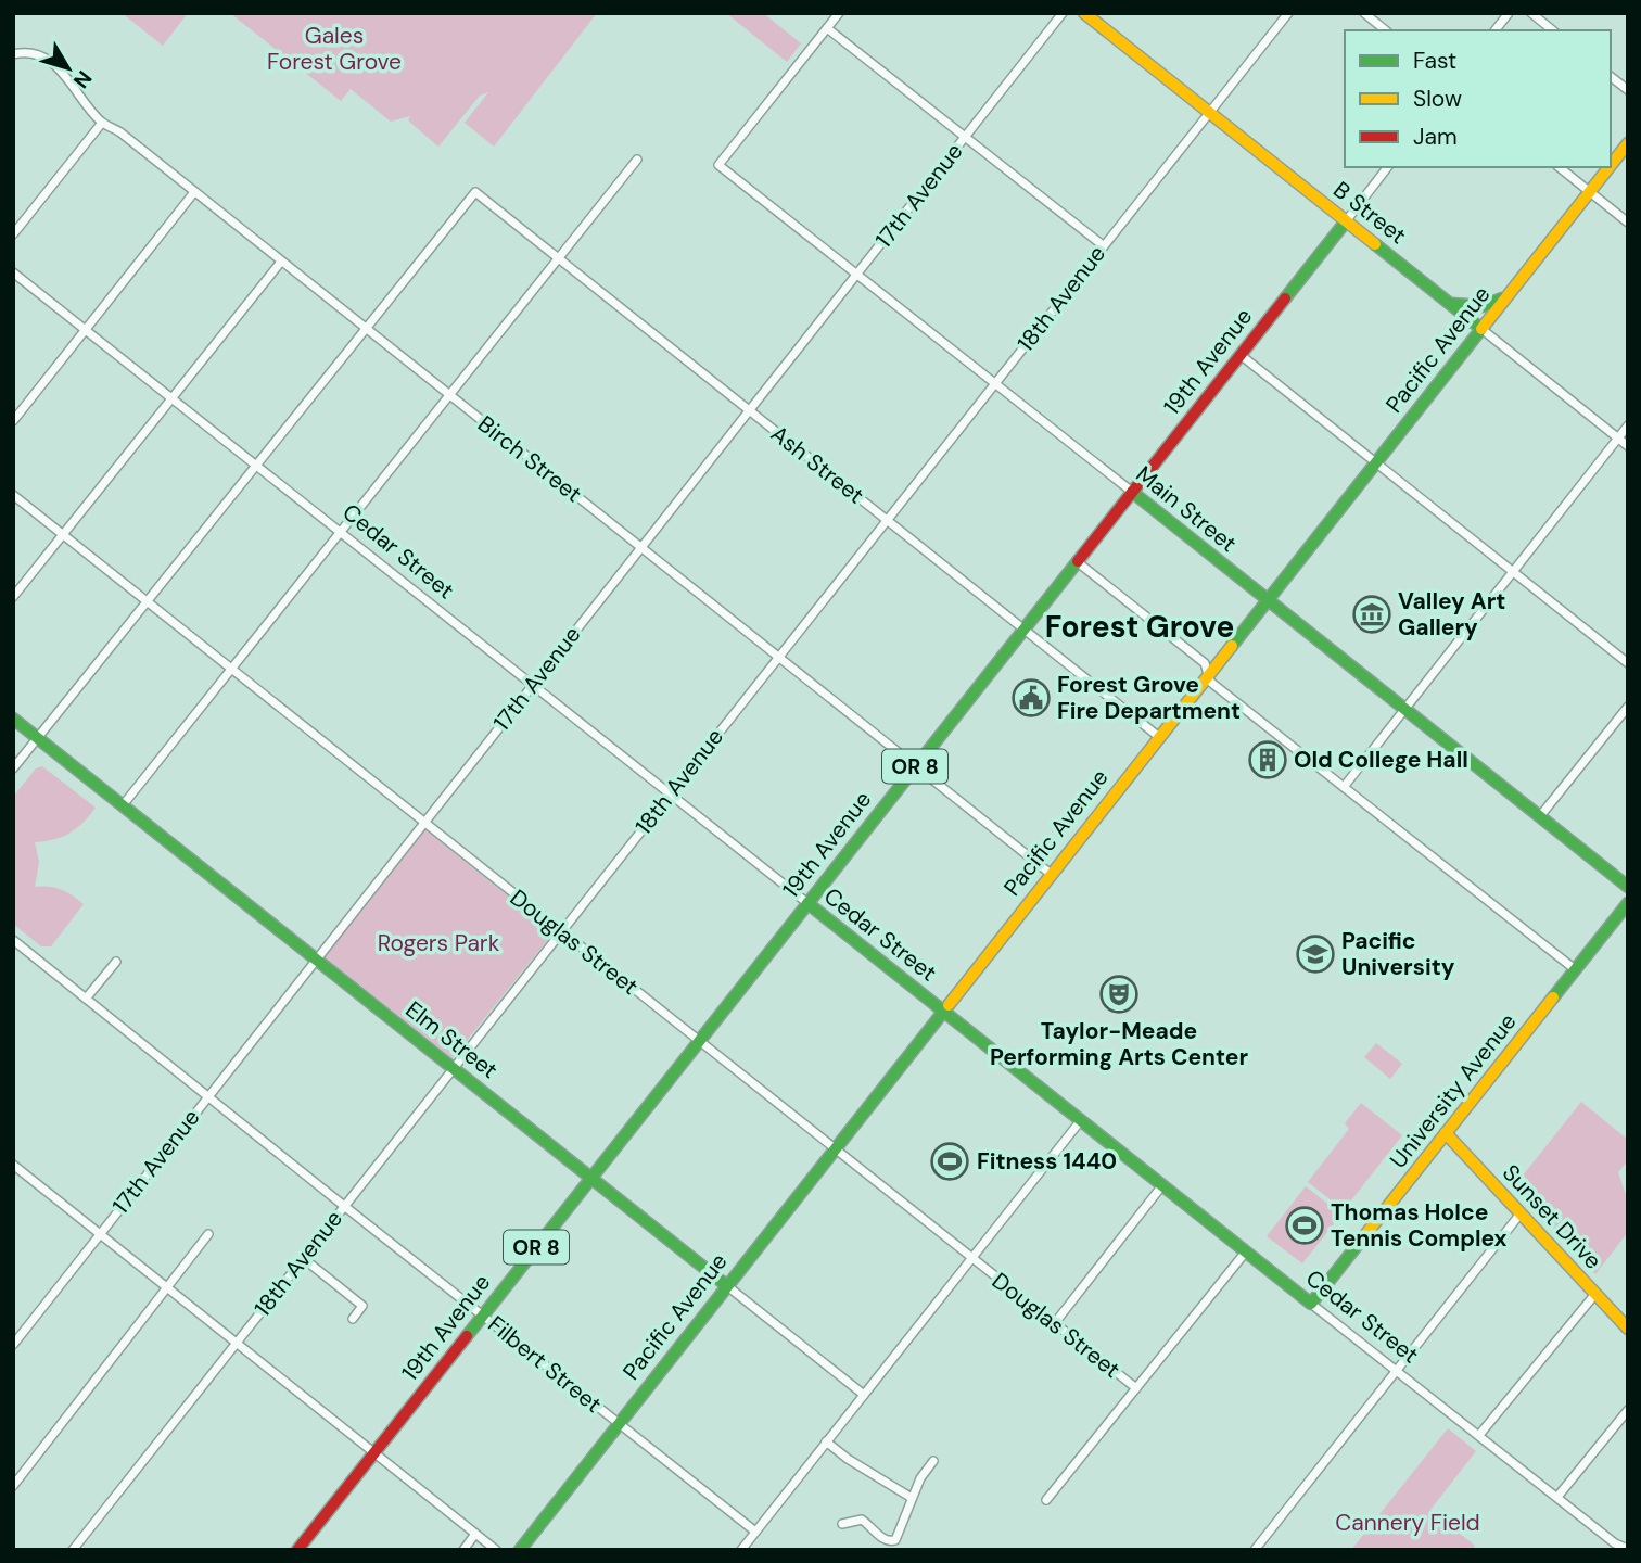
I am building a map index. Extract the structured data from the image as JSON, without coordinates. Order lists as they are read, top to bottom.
{
  "streets": {
    "main road": [
      "B Street",
      "Pacific Avenue",
      "19th Avenue",
      "Main Street",
      "Cedar Street",
      "OR 8",
      "Elm Street",
      "University Avenue",
      "Sunset Drive"
    ],
    "street": [
      "17th Avenue",
      "18th Avenue",
      "Birch Street",
      "Ash Street",
      "Douglas Street",
      "Filbert Street"
    ]
  },
  "crossings": [
    ["17th Avenue", "Birch Street"],
    ["17th Avenue", "Ash Street"],
    ["17th Avenue", "Main Street"],
    ["17th Avenue", "Cedar Street"],
    ["17th Avenue", "Douglas Street"],
    ["17th Avenue", "Elm Street"],
    ["17th Avenue", "Filbert Street"],
    ["B Street", "18th Avenue"],
    ["B Street", "Pacific Avenue"],
    ["B Street", "19th Avenue"],
    ["18th Avenue", "Birch Street"],
    ["18th Avenue", "Ash Street"],
    ["18th Avenue", "Main Street"],
    ["18th Avenue", "Cedar Street"],
    ["18th Avenue", "Douglas Street"],
    ["18th Avenue", "Elm Street"],
    ["18th Avenue", "Filbert Street"],
    ["Pacific Avenue", "Birch Street"],
    ["Pacific Avenue", "Ash Street"],
    ["Pacific Avenue", "Main Street"],
    ["Pacific Avenue", "Cedar Street"],
    ["Pacific Avenue", "Douglas Street"],
    ["Pacific Avenue", "Elm Street"],
    ["Pacific Avenue", "Filbert Street"],
    ["19th Avenue", "Birch Street"],
    ["19th Avenue", "Ash Street"],
    ["19th Avenue", "Main Street"],
    ["19th Avenue", "Cedar Street"],
    ["19th Avenue", "Douglas Street"],
    ["19th Avenue", "Elm Street"],
    ["19th Avenue", "Filbert Street"],
    ["Birch Street", "Ash Street"],
    ["Cedar Street", "University Avenue"],
    ["University Avenue", "Sunset Drive"]
  ],
  "districts": ["Forest Grove"],
  "parks": ["Gales Forest Grove", "Rogers Park", "Cannery Field"],
  "places": {
    "museum": ["Valley Art Gallery"],
    "public building": ["Forest Grove Fire Department"],
    "building": ["Old College Hall"],
    "school or university": ["Pacific University"],
    "theatre": ["Taylor-Meade Performing Arts Center"],
    "sports": ["Fitness 1440", "Thomas Holce Tennis Complex"]
  },
  "legend": ["Fast", "Slow", "Jam"],
  "north": "bottom right"
}
